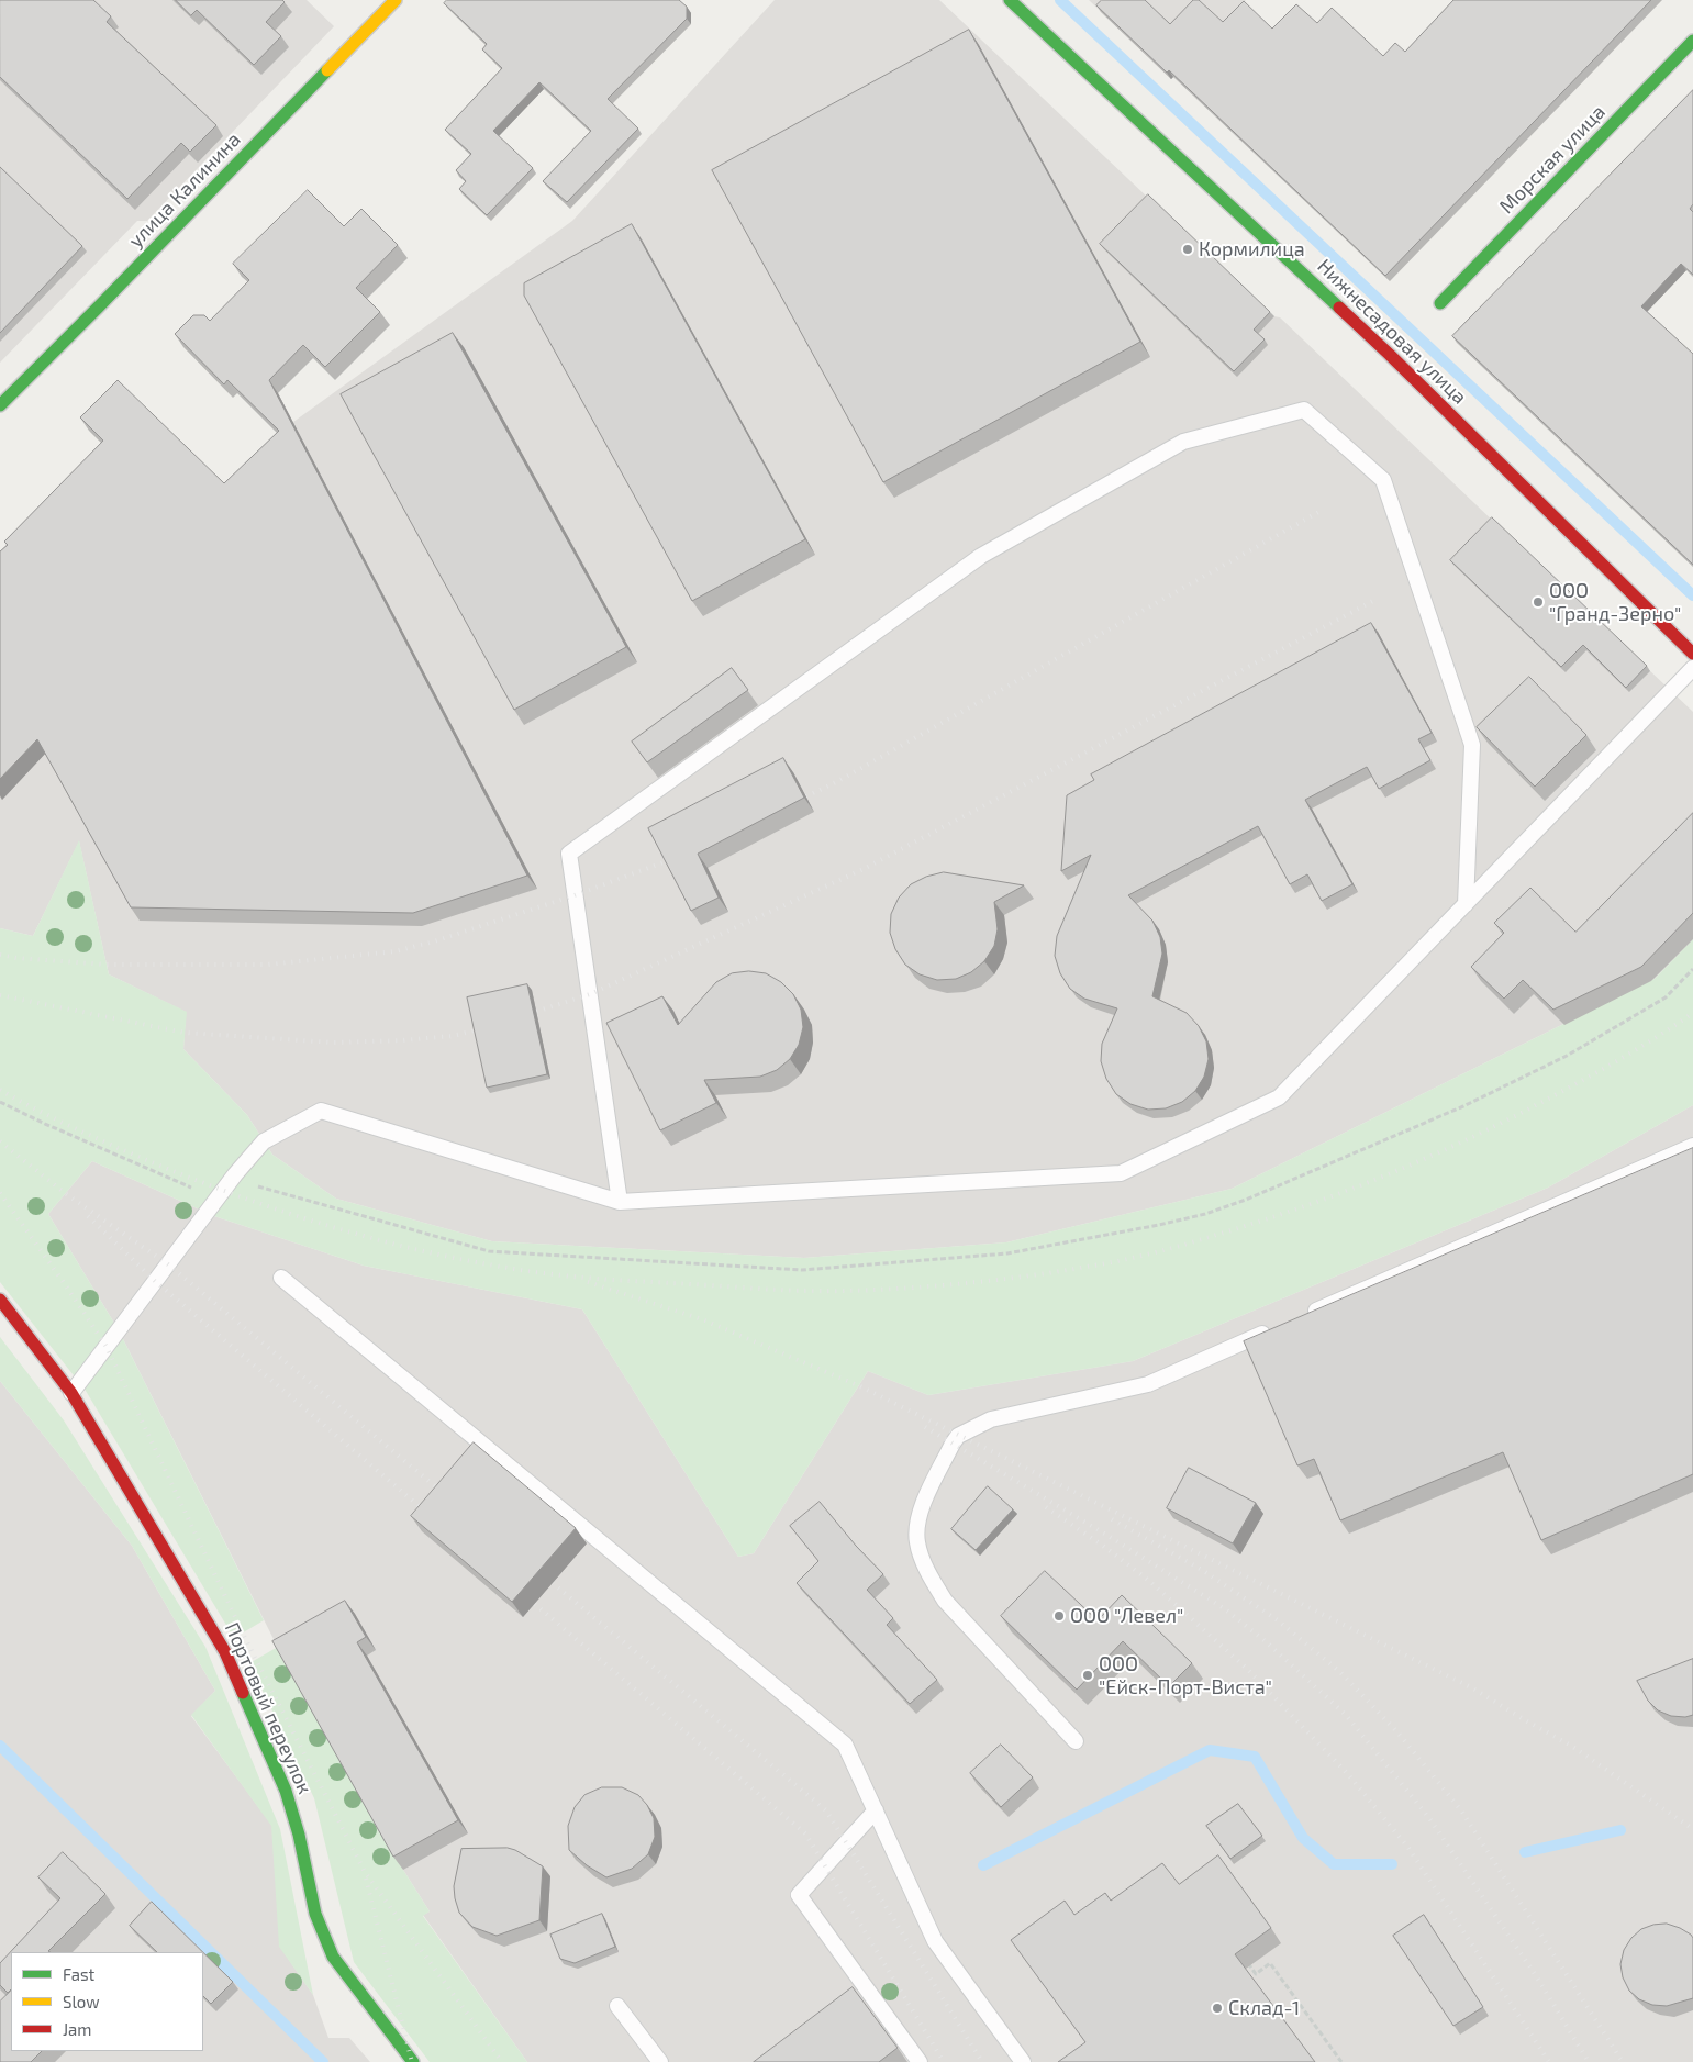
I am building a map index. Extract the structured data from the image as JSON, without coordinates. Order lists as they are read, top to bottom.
{
  "streets": {
    "street": [
      "Морская улица",
      "улица Калинина",
      "Нижнесадовая улица",
      "Портовый переулок"
    ]
  },
  "places": [
    "Кормилица",
    "ООО \"Гранд-Зерно\"",
    "ООО \"Левел\"",
    "ООО \"Ейск-Порт-Виста\"",
    "Склад-1"
  ],
  "legend": ["Fast", "Slow", "Jam"]
}
